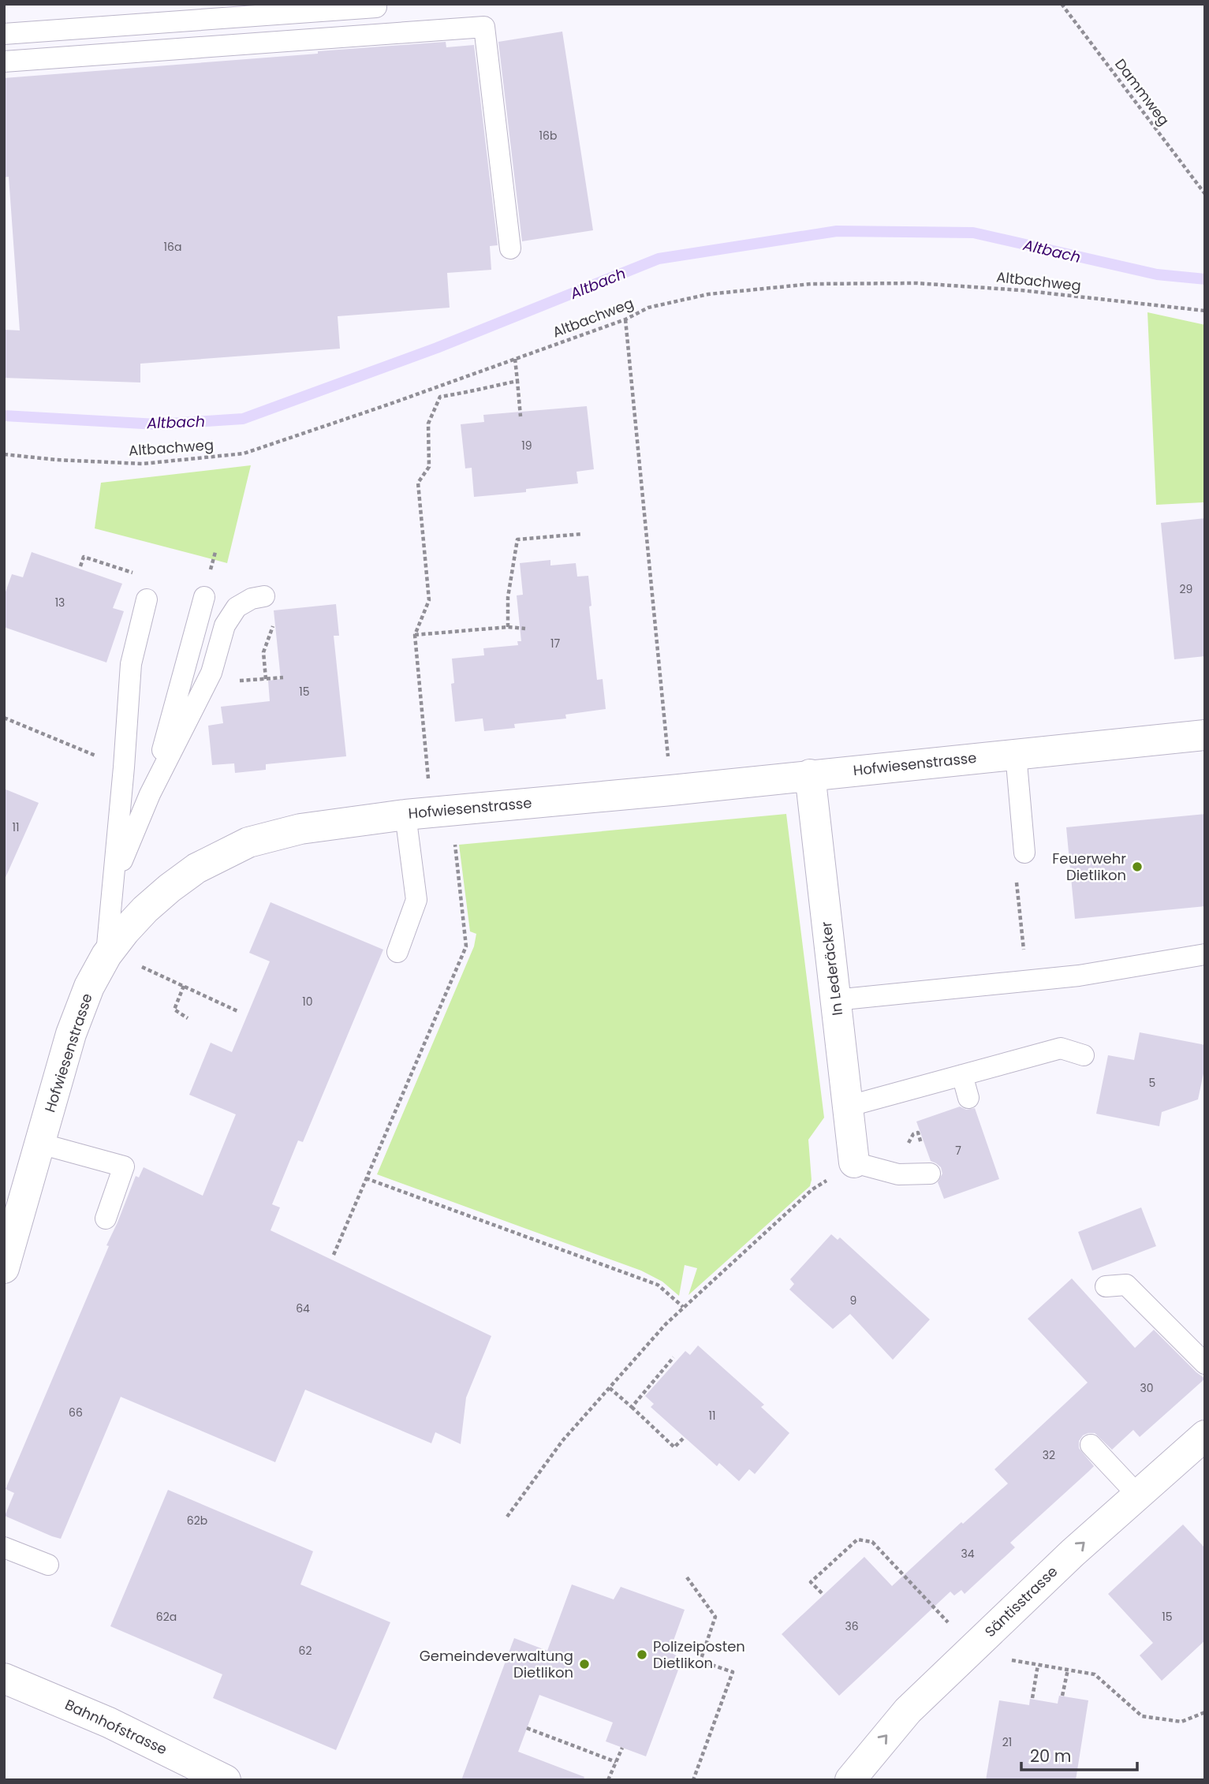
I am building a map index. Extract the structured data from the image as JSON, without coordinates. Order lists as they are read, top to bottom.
{
  "streets": {
    "street": [
      "Hofwiesenstrasse",
      "In Lederäcker",
      "Säntisstrasse",
      "Bahnhofstrasse"
    ],
    "path": ["Dammweg", "Altbachweg"]
  },
  "crossings": [
    ["Hofwiesenstrasse", "In Lederäcker"]
  ],
  "one_way": ["Säntisstrasse"],
  "water": ["Altbach"],
  "places": ["Feuerwehr Dietlikon", "Polizeiposten Dietlikon", "Gemeindeverwaltung Dietlikon"],
  "house_numbers": [
    "16b",
    "16a",
    "19",
    "29",
    "13",
    "17",
    "15",
    "11",
    "10",
    "5",
    "7",
    "9",
    "64",
    "30",
    "66",
    "11",
    "32",
    "62b",
    "34",
    "62a",
    "15",
    "36",
    "62",
    "21"
  ],
  "scale_bar": "20 m"
}
